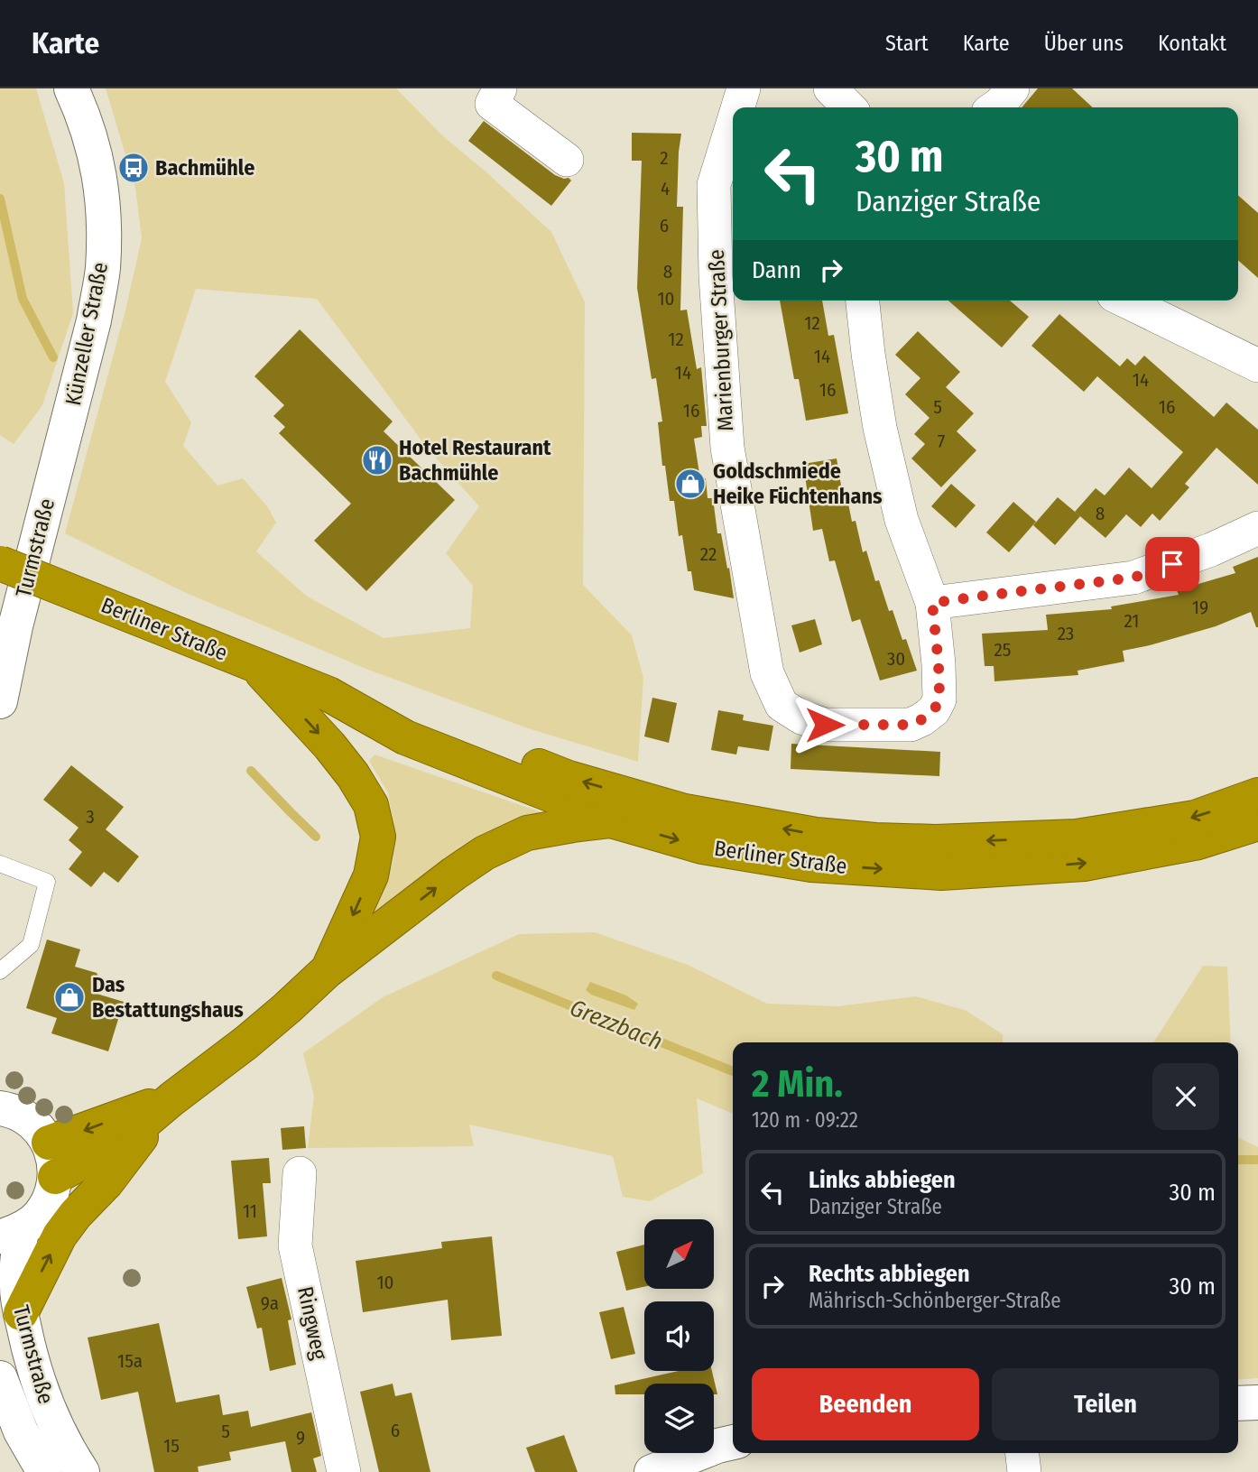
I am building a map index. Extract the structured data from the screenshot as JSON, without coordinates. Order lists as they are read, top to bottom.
{
  "streets": {
    "highway": ["Berliner Straße"],
    "main road": ["Künzeller Straße", "Turmstraße"],
    "street": ["Marienburger Straße", "Ringweg"]
  },
  "crossings": [
    ["Künzeller Straße", "Turmstraße"]
  ],
  "water": ["Grezzbach"],
  "places": {
    "bus stop": ["Bachmühle"],
    "restaurant": ["Hotel Restaurant Bachmühle"],
    "shop": ["Goldschmiede Heike Füchtenhans", "Das Bestattungshaus"]
  },
  "house_numbers": [
    "2",
    "4",
    "6",
    "8",
    "10",
    "12",
    "12",
    "14",
    "14",
    "14",
    "16",
    "5",
    "16",
    "16",
    "7",
    "8",
    "22",
    "19",
    "21",
    "23",
    "25",
    "30",
    "3",
    "11",
    "10",
    "9a",
    "15a",
    "6",
    "5",
    "9",
    "15"
  ],
  "north": "top right",
  "page": {
    "header": "Karte",
    "nav": [
      "Start",
      "Karte",
      "Über uns",
      "Kontakt"
    ],
    "turn": ["30 m", "Danziger Straße"],
    "then": "Dann",
    "heading": ["2 Min.", "120 m · 09:22"],
    "list": [
      {
        "name": "Links abbiegen",
        "note": "Danziger Straße",
        "value": "30 m"
      },
      {
        "name": "Rechts abbiegen",
        "note": "Mährisch-Schönberger-Straße",
        "value": "30 m"
      }
    ],
    "buttons": ["Beenden", "Teilen"]
  }
}
